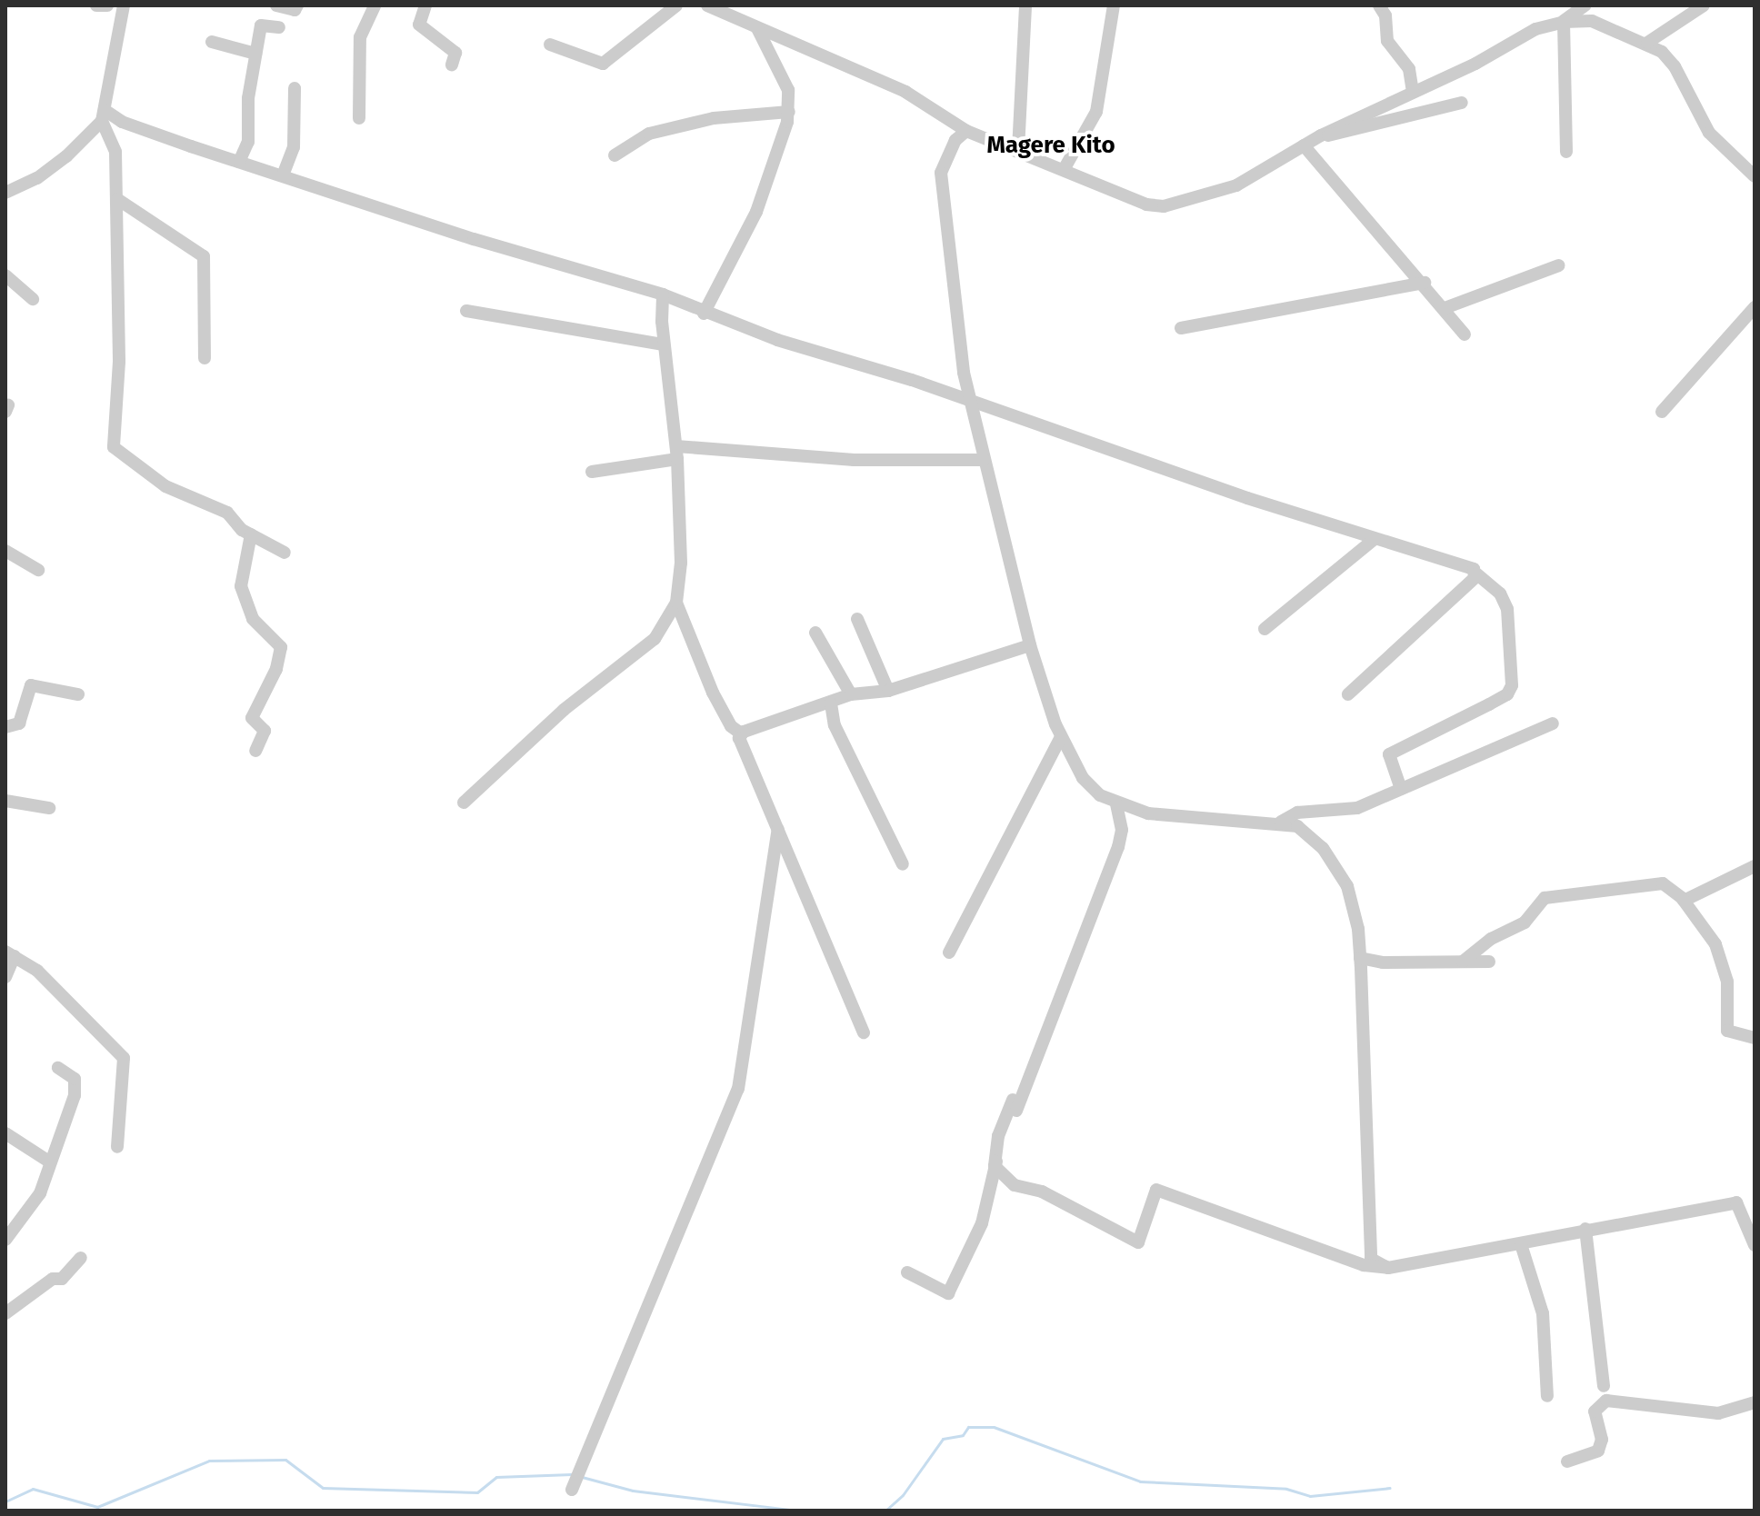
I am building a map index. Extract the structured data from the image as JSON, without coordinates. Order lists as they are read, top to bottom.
{
  "districts": ["Magere Kito"]
}
